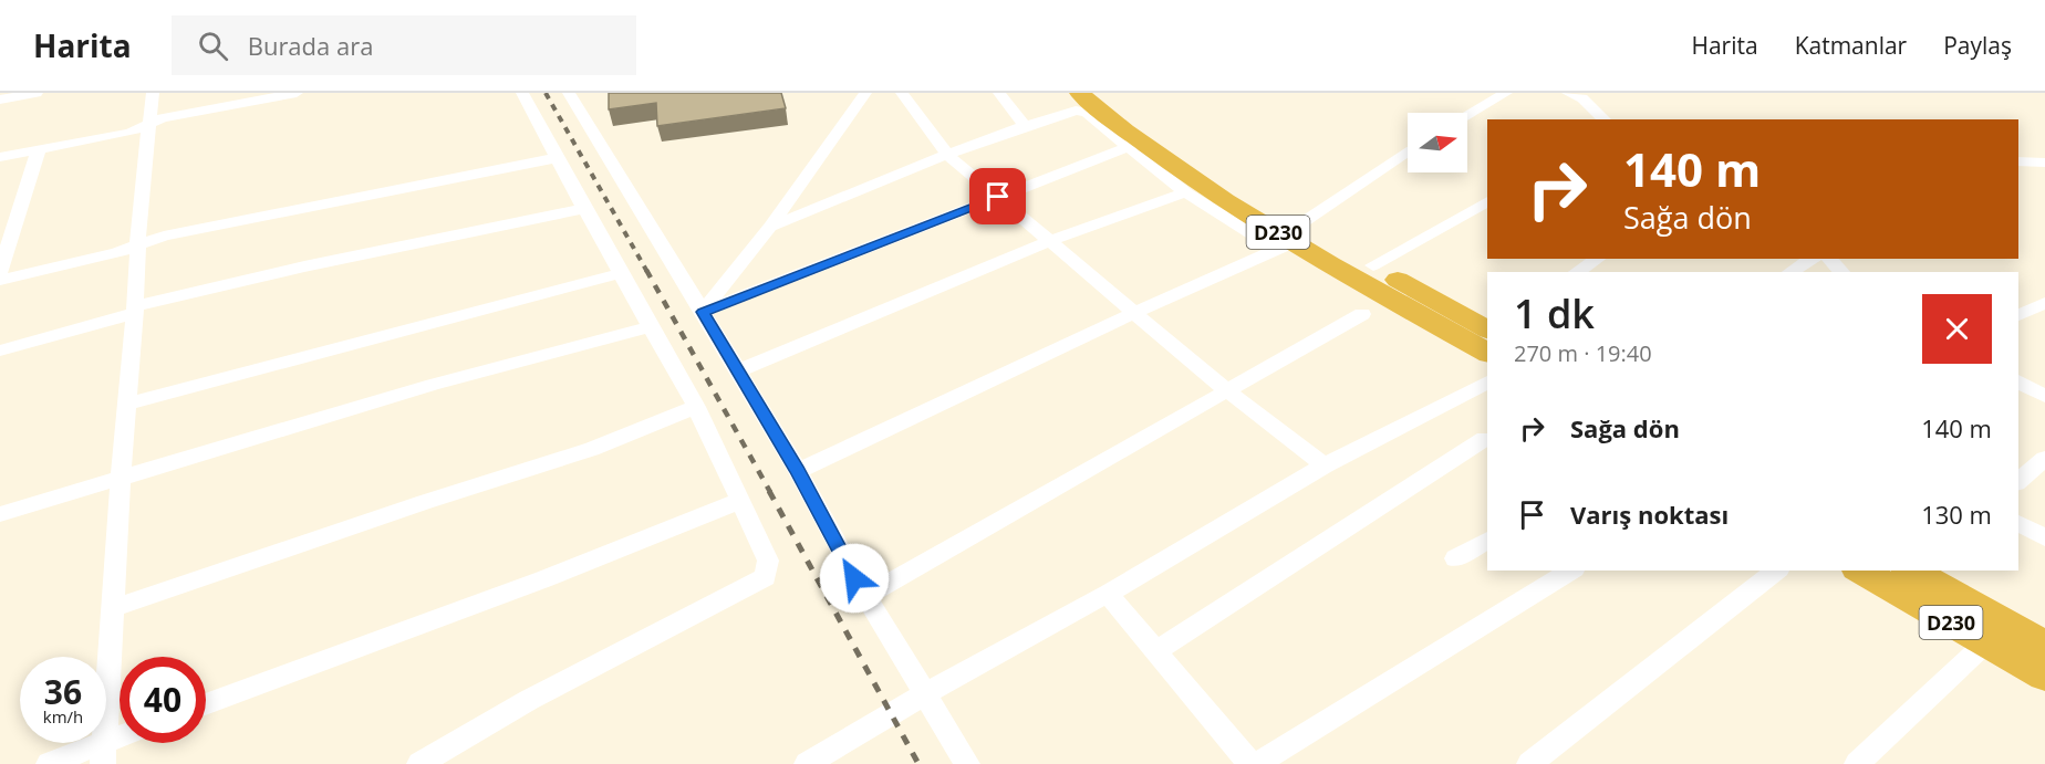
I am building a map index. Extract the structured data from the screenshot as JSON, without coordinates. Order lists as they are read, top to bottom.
{
  "streets": {
    "highway": ["D230"]
  },
  "north": "right",
  "page": {
    "header": "Harita",
    "search": "Burada ara",
    "nav": ["Harita", "Katmanlar", "Paylaş"],
    "turn": ["140 m", "Sağa dön"],
    "heading": ["1 dk", "270 m · 19:40"],
    "list": [
      {
        "name": "Sağa dön",
        "value": "140 m"
      },
      {
        "name": "Varış noktası",
        "value": "130 m"
      }
    ],
    "speed": "36 km/h",
    "limit": "40"
  }
}
